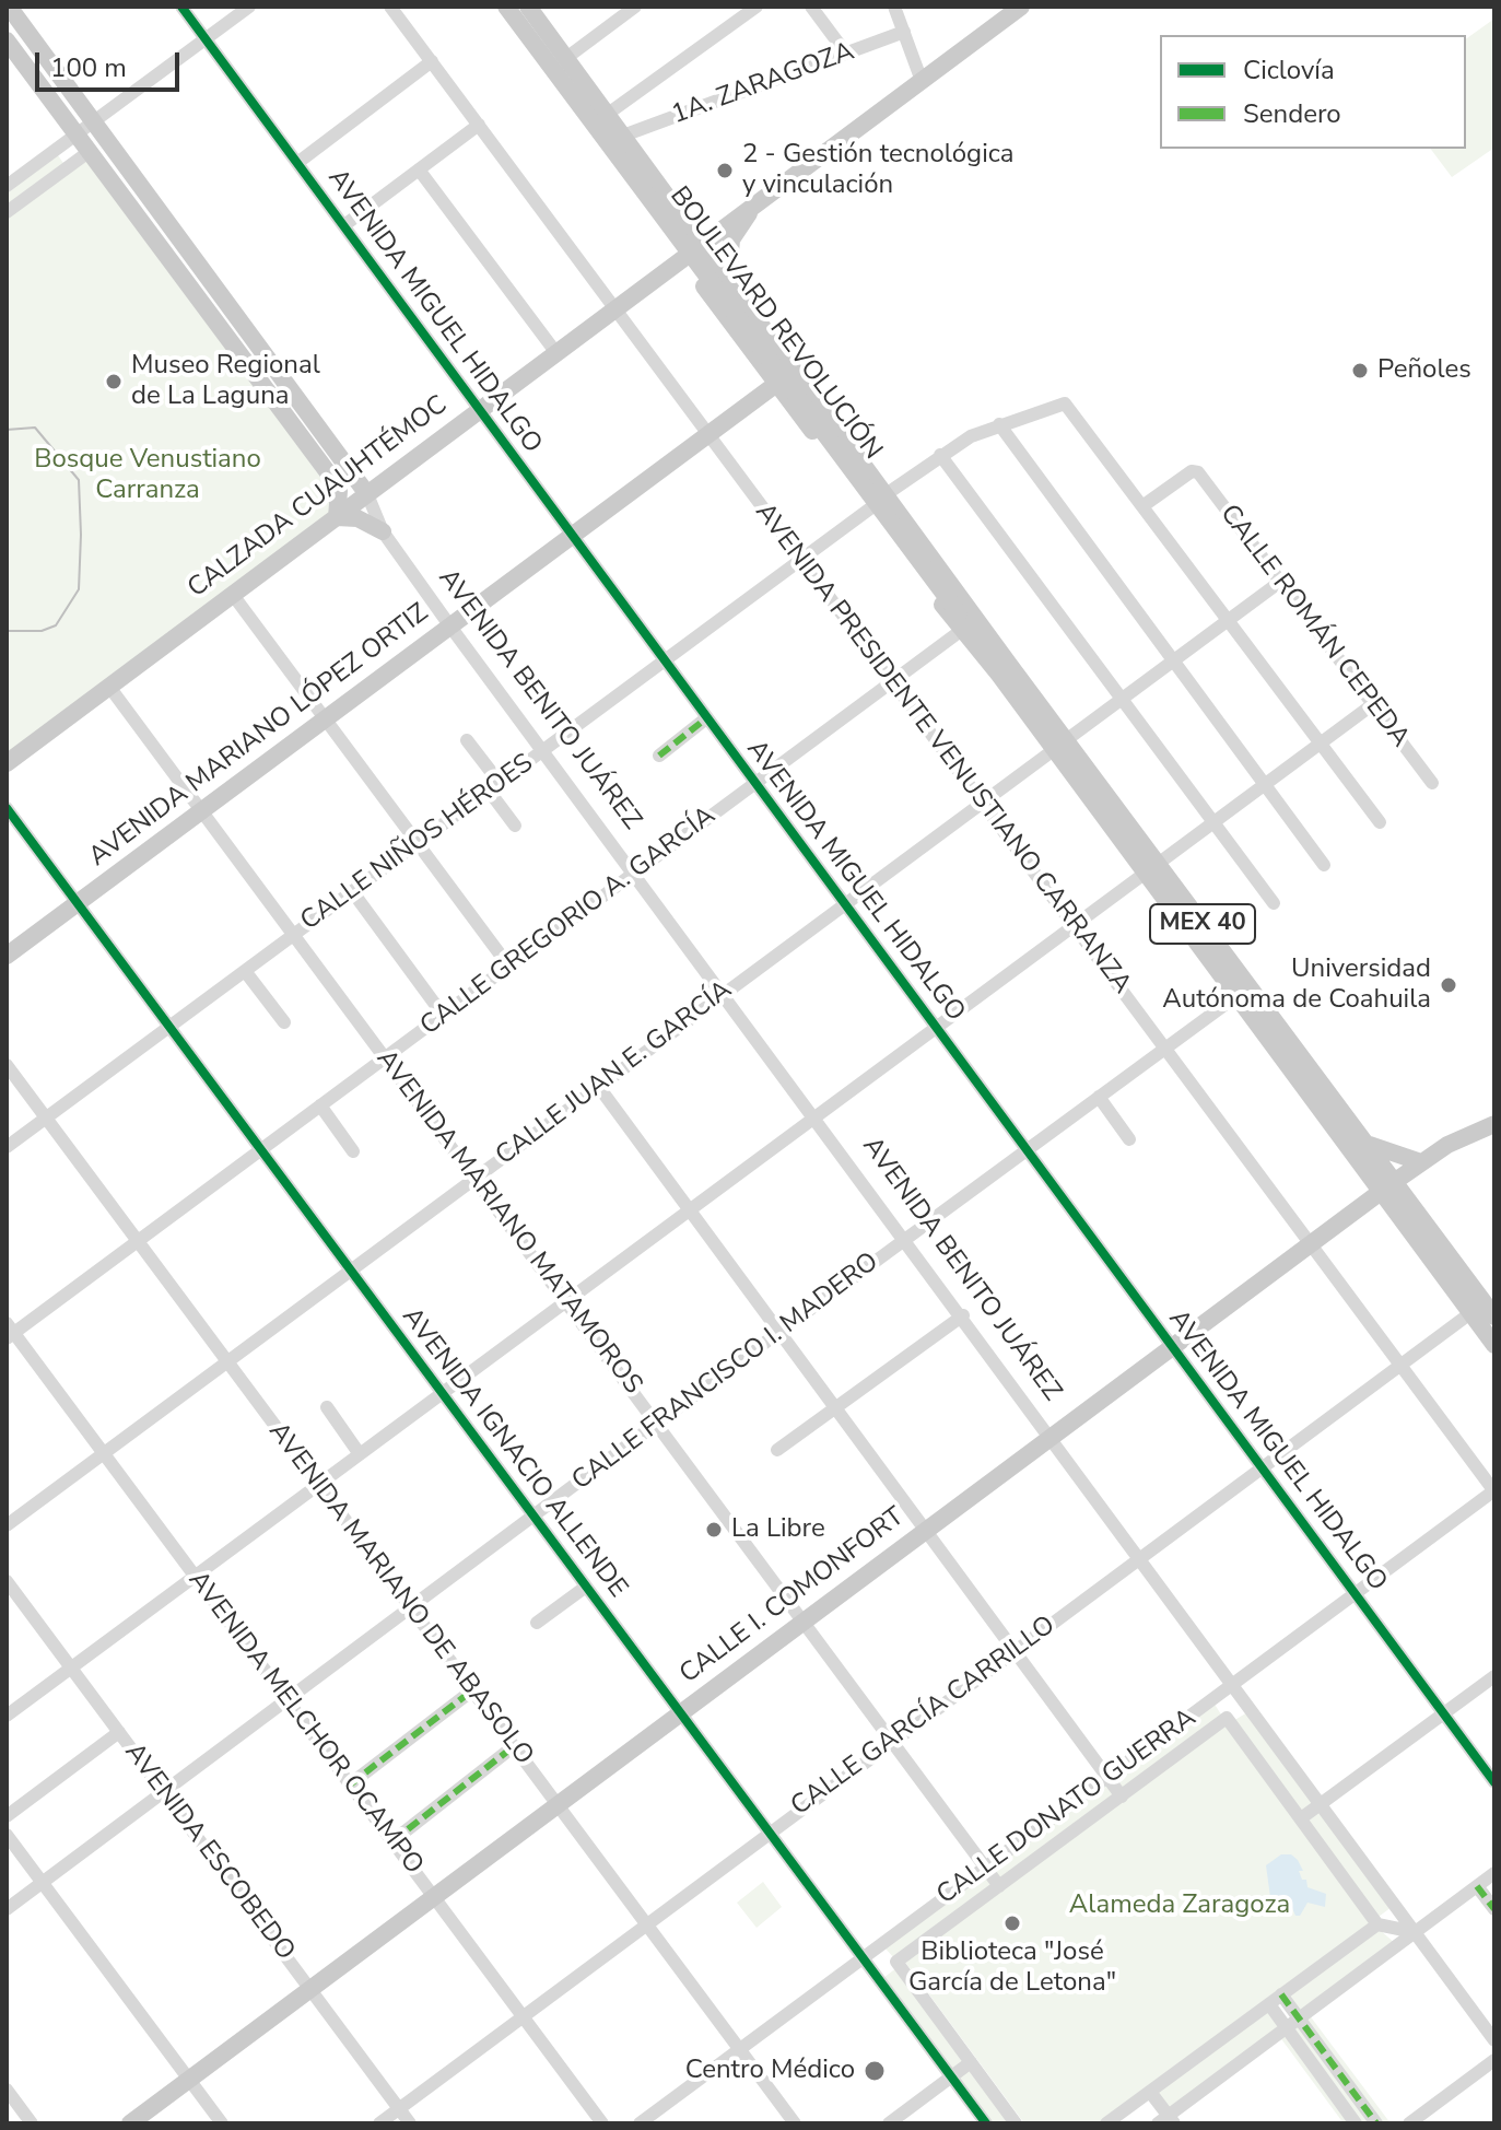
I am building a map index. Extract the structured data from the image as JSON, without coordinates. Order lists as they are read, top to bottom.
{
  "streets": {
    "main road": [
      "BOULEVARD REVOLUCIÓN",
      "CALZADA CUAUHTÉMOC",
      "AVENIDA BENITO JUÁREZ",
      "AVENIDA MARIANO LÓPEZ ORTIZ",
      "MEX 40",
      "CALLE I. COMONFORT"
    ],
    "street": [
      "1A. ZARAGOZA",
      "AVENIDA MIGUEL HIDALGO",
      "CALLE ROMÁN CEPEDA",
      "AVENIDA PRESIDENTE VENUSTIANO CARRANZA",
      "CALLE NIÑOS HÉROES",
      "CALLE GREGORIO A. GARCÍA",
      "CALLE JUAN E. GARCÍA",
      "AVENIDA MARIANO MATAMOROS",
      "CALLE FRANCISCO I. MADERO",
      "AVENIDA IGNACIO ALLENDE",
      "AVENIDA MARIANO DE ABASOLO",
      "CALLE GARCÍA CARRILLO",
      "AVENIDA MELCHOR OCAMPO",
      "CALLE DONATO GUERRA",
      "AVENIDA ESCOBEDO"
    ]
  },
  "crossings": [
    ["1A. ZARAGOZA", "BOULEVARD REVOLUCIÓN"],
    ["AVENIDA MIGUEL HIDALGO", "CALZADA CUAUHTÉMOC"],
    ["AVENIDA MIGUEL HIDALGO", "AVENIDA MARIANO LÓPEZ ORTIZ"],
    ["AVENIDA MIGUEL HIDALGO", "CALLE NIÑOS HÉROES"],
    ["AVENIDA MIGUEL HIDALGO", "CALLE GREGORIO A. GARCÍA"],
    ["AVENIDA MIGUEL HIDALGO", "CALLE JUAN E. GARCÍA"],
    ["AVENIDA MIGUEL HIDALGO", "CALLE FRANCISCO I. MADERO"],
    ["AVENIDA MIGUEL HIDALGO", "CALLE I. COMONFORT"],
    ["AVENIDA MIGUEL HIDALGO", "CALLE GARCÍA CARRILLO"],
    ["AVENIDA MIGUEL HIDALGO", "CALLE DONATO GUERRA"],
    ["BOULEVARD REVOLUCIÓN", "CALZADA CUAUHTÉMOC"],
    ["BOULEVARD REVOLUCIÓN", "AVENIDA MARIANO LÓPEZ ORTIZ"],
    ["BOULEVARD REVOLUCIÓN", "CALLE GREGORIO A. GARCÍA"],
    ["BOULEVARD REVOLUCIÓN", "MEX 40"],
    ["BOULEVARD REVOLUCIÓN", "CALLE JUAN E. GARCÍA"],
    ["CALZADA CUAUHTÉMOC", "AVENIDA BENITO JUÁREZ"],
    ["CALZADA CUAUHTÉMOC", "AVENIDA PRESIDENTE VENUSTIANO CARRANZA"],
    ["CALZADA CUAUHTÉMOC", "AVENIDA MARIANO MATAMOROS"],
    ["CALLE ROMÁN CEPEDA", "CALLE JUAN E. GARCÍA"],
    ["AVENIDA BENITO JUÁREZ", "AVENIDA MARIANO LÓPEZ ORTIZ"],
    ["AVENIDA BENITO JUÁREZ", "CALLE NIÑOS HÉROES"],
    ["AVENIDA BENITO JUÁREZ", "CALLE GREGORIO A. GARCÍA"],
    ["AVENIDA BENITO JUÁREZ", "CALLE JUAN E. GARCÍA"],
    ["AVENIDA BENITO JUÁREZ", "CALLE FRANCISCO I. MADERO"],
    ["AVENIDA BENITO JUÁREZ", "CALLE I. COMONFORT"],
    ["AVENIDA BENITO JUÁREZ", "CALLE GARCÍA CARRILLO"],
    ["AVENIDA BENITO JUÁREZ", "CALLE DONATO GUERRA"],
    ["AVENIDA MARIANO LÓPEZ ORTIZ", "AVENIDA PRESIDENTE VENUSTIANO CARRANZA"],
    ["AVENIDA MARIANO LÓPEZ ORTIZ", "AVENIDA MARIANO MATAMOROS"],
    ["AVENIDA MARIANO LÓPEZ ORTIZ", "AVENIDA IGNACIO ALLENDE"],
    ["AVENIDA PRESIDENTE VENUSTIANO CARRANZA", "CALLE NIÑOS HÉROES"],
    ["AVENIDA PRESIDENTE VENUSTIANO CARRANZA", "CALLE GREGORIO A. GARCÍA"],
    ["AVENIDA PRESIDENTE VENUSTIANO CARRANZA", "CALLE JUAN E. GARCÍA"],
    ["AVENIDA PRESIDENTE VENUSTIANO CARRANZA", "CALLE FRANCISCO I. MADERO"],
    ["AVENIDA PRESIDENTE VENUSTIANO CARRANZA", "CALLE I. COMONFORT"],
    ["AVENIDA PRESIDENTE VENUSTIANO CARRANZA", "CALLE GARCÍA CARRILLO"],
    ["AVENIDA PRESIDENTE VENUSTIANO CARRANZA", "CALLE DONATO GUERRA"],
    ["CALLE NIÑOS HÉROES", "AVENIDA MARIANO MATAMOROS"],
    ["CALLE NIÑOS HÉROES", "AVENIDA IGNACIO ALLENDE"],
    ["CALLE NIÑOS HÉROES", "AVENIDA MARIANO DE ABASOLO"],
    ["CALLE GREGORIO A. GARCÍA", "AVENIDA MARIANO MATAMOROS"],
    ["CALLE GREGORIO A. GARCÍA", "AVENIDA IGNACIO ALLENDE"],
    ["CALLE GREGORIO A. GARCÍA", "AVENIDA MARIANO DE ABASOLO"],
    ["CALLE GREGORIO A. GARCÍA", "AVENIDA MELCHOR OCAMPO"],
    ["MEX 40", "CALLE JUAN E. GARCÍA"],
    ["MEX 40", "CALLE FRANCISCO I. MADERO"],
    ["MEX 40", "CALLE I. COMONFORT"],
    ["MEX 40", "CALLE GARCÍA CARRILLO"],
    ["CALLE JUAN E. GARCÍA", "AVENIDA MARIANO MATAMOROS"],
    ["CALLE JUAN E. GARCÍA", "AVENIDA IGNACIO ALLENDE"],
    ["CALLE JUAN E. GARCÍA", "AVENIDA MARIANO DE ABASOLO"],
    ["CALLE JUAN E. GARCÍA", "AVENIDA MELCHOR OCAMPO"],
    ["AVENIDA MARIANO MATAMOROS", "CALLE FRANCISCO I. MADERO"],
    ["AVENIDA MARIANO MATAMOROS", "CALLE I. COMONFORT"],
    ["AVENIDA MARIANO MATAMOROS", "CALLE GARCÍA CARRILLO"],
    ["AVENIDA MARIANO MATAMOROS", "CALLE DONATO GUERRA"],
    ["CALLE FRANCISCO I. MADERO", "AVENIDA IGNACIO ALLENDE"],
    ["CALLE FRANCISCO I. MADERO", "AVENIDA MARIANO DE ABASOLO"],
    ["CALLE FRANCISCO I. MADERO", "AVENIDA MELCHOR OCAMPO"],
    ["CALLE FRANCISCO I. MADERO", "AVENIDA ESCOBEDO"],
    ["AVENIDA IGNACIO ALLENDE", "CALLE I. COMONFORT"],
    ["AVENIDA IGNACIO ALLENDE", "CALLE GARCÍA CARRILLO"],
    ["AVENIDA IGNACIO ALLENDE", "CALLE DONATO GUERRA"],
    ["AVENIDA MARIANO DE ABASOLO", "CALLE I. COMONFORT"],
    ["AVENIDA MARIANO DE ABASOLO", "CALLE GARCÍA CARRILLO"],
    ["AVENIDA MARIANO DE ABASOLO", "CALLE DONATO GUERRA"],
    ["CALLE I. COMONFORT", "AVENIDA MELCHOR OCAMPO"],
    ["CALLE I. COMONFORT", "AVENIDA ESCOBEDO"],
    ["CALLE GARCÍA CARRILLO", "AVENIDA MELCHOR OCAMPO"],
    ["CALLE GARCÍA CARRILLO", "AVENIDA ESCOBEDO"]
  ],
  "parks": ["Bosque Venustiano Carranza", "Alameda Zaragoza"],
  "places": [
    "2 - Gestión tecnológica y vinculación",
    "Peñoles",
    "Museo Regional de La Laguna",
    "Universidad Autónoma de Coahuila",
    "La Libre",
    "Biblioteca \"José García de Letona\"",
    "Centro Médico"
  ],
  "legend": ["Ciclovía", "Sendero"],
  "scale_bar": "100 m"
}
